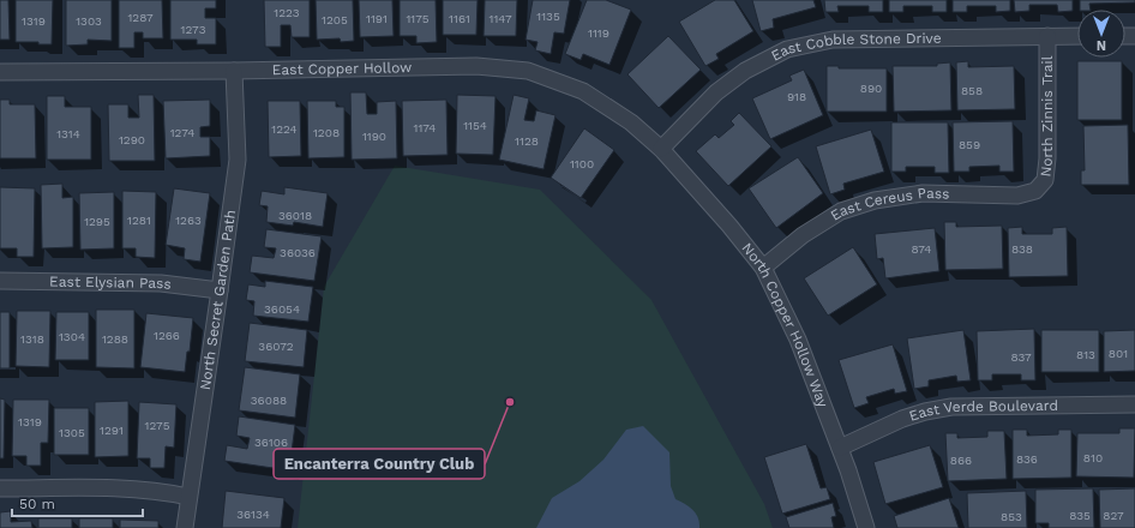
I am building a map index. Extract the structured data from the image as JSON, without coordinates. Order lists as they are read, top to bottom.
{
  "streets": {
    "street": [
      "East Cobble Stone Drive",
      "East Copper Hollow",
      "North Zinnis Trail",
      "East Cereus Pass",
      "East Elysian Pass",
      "North Secret Garden Path",
      "North Copper Hollow Way",
      "East Verde Boulevard"
    ]
  },
  "crossings": [
    ["East Cobble Stone Drive", "East Copper Hollow"],
    ["East Cobble Stone Drive", "North Zinnis Trail"],
    ["East Cobble Stone Drive", "North Copper Hollow Way"],
    ["East Copper Hollow", "North Secret Garden Path"],
    ["East Copper Hollow", "North Copper Hollow Way"],
    ["North Zinnis Trail", "East Cereus Pass"],
    ["East Cereus Pass", "North Copper Hollow Way"],
    ["East Elysian Pass", "North Secret Garden Path"],
    ["North Copper Hollow Way", "East Verde Boulevard"]
  ],
  "places": ["Encanterra Country Club"],
  "house_numbers": [
    "1223",
    "1135",
    "1287",
    "1191",
    "1175",
    "1161",
    "1147",
    "1205",
    "1319",
    "1303",
    "1273",
    "1119",
    "890",
    "858",
    "918",
    "1154",
    "1174",
    "1224",
    "1274",
    "1208",
    "1314",
    "1190",
    "1290",
    "1128",
    "859",
    "1100",
    "36018",
    "1281",
    "1263",
    "1295",
    "874",
    "838",
    "36036",
    "36054",
    "1266",
    "1304",
    "1318",
    "1288",
    "36072",
    "801",
    "813",
    "837",
    "36088",
    "1319",
    "1275",
    "1291",
    "1305",
    "36106",
    "810",
    "836",
    "866",
    "36134",
    "835",
    "827",
    "853"
  ],
  "scale_bar": "50 m",
  "north": "bottom"
}
